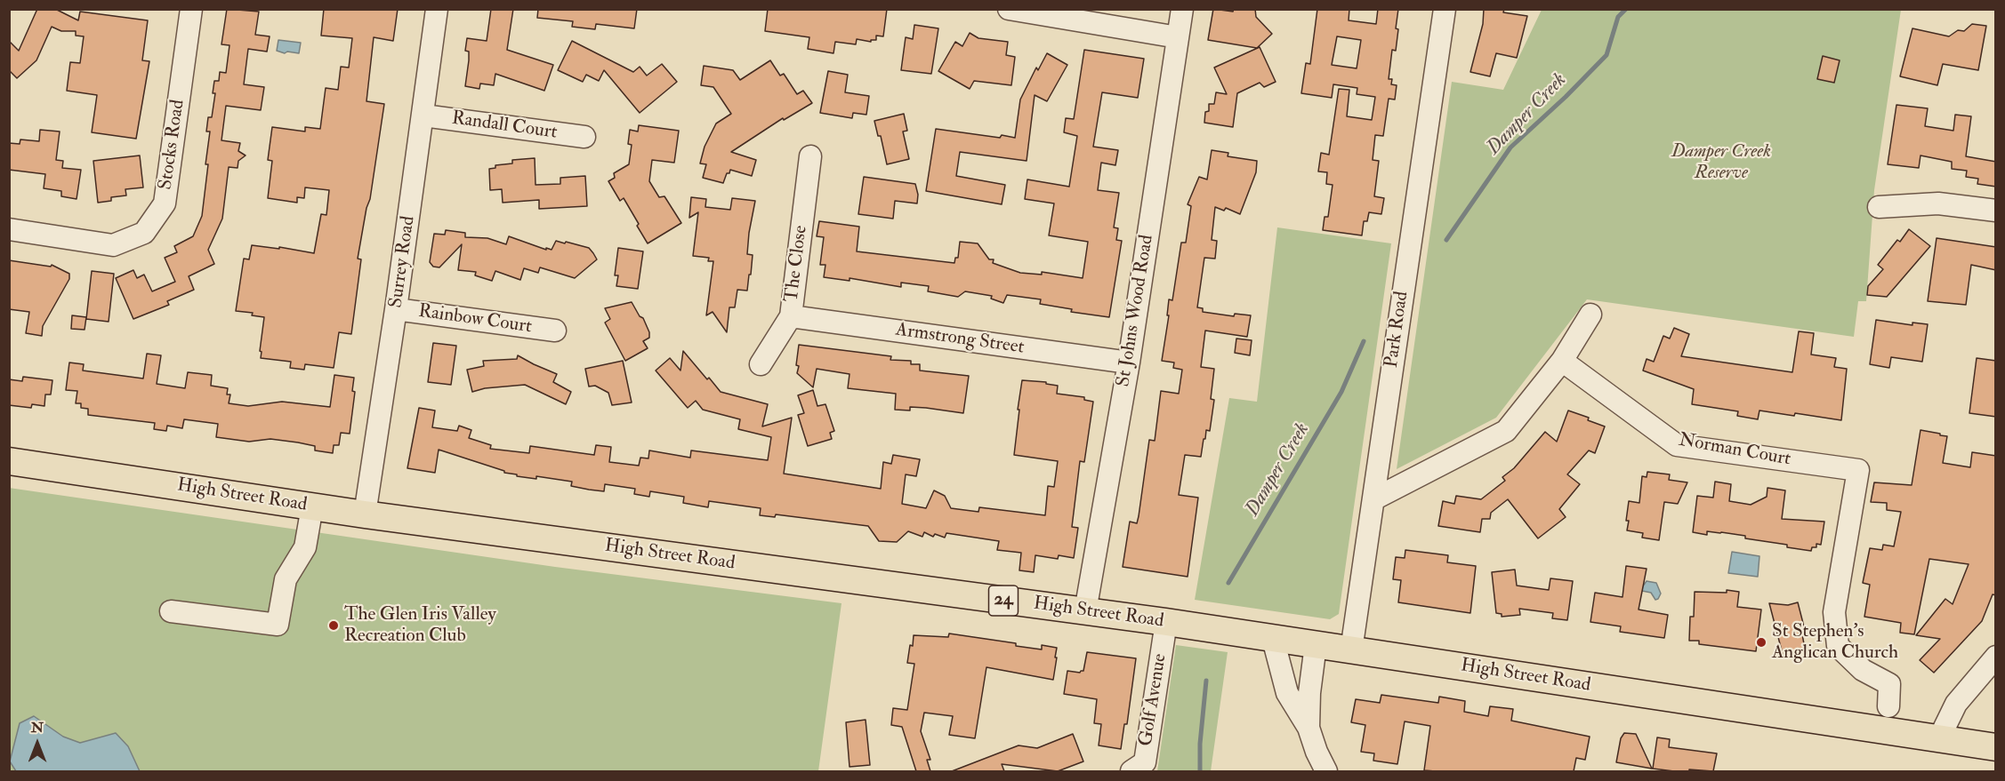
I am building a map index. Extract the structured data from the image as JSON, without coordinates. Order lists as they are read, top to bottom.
{
  "streets": {
    "main road": ["High Street Road", "24"],
    "street": [
      "Randall Court",
      "Stocks Road",
      "Surrey Road",
      "The Close",
      "St Johns Wood Road",
      "Rainbow Court",
      "Park Road",
      "Armstrong Street",
      "Norman Court",
      "Golf Avenue"
    ]
  },
  "crossings": [
    ["Randall Court", "Surrey Road"],
    ["Surrey Road", "Rainbow Court"],
    ["Surrey Road", "High Street Road"],
    ["The Close", "Armstrong Street"],
    ["St Johns Wood Road", "Armstrong Street"],
    ["St Johns Wood Road", "High Street Road"],
    ["Park Road", "High Street Road"],
    ["High Street Road", "Golf Avenue"]
  ],
  "water": ["Damper Creek"],
  "parks": ["Damper Creek Reserve"],
  "places": ["The Glen Iris Valley Recreation Club", "St Stephen's Anglican Church"],
  "north": "top"
}
